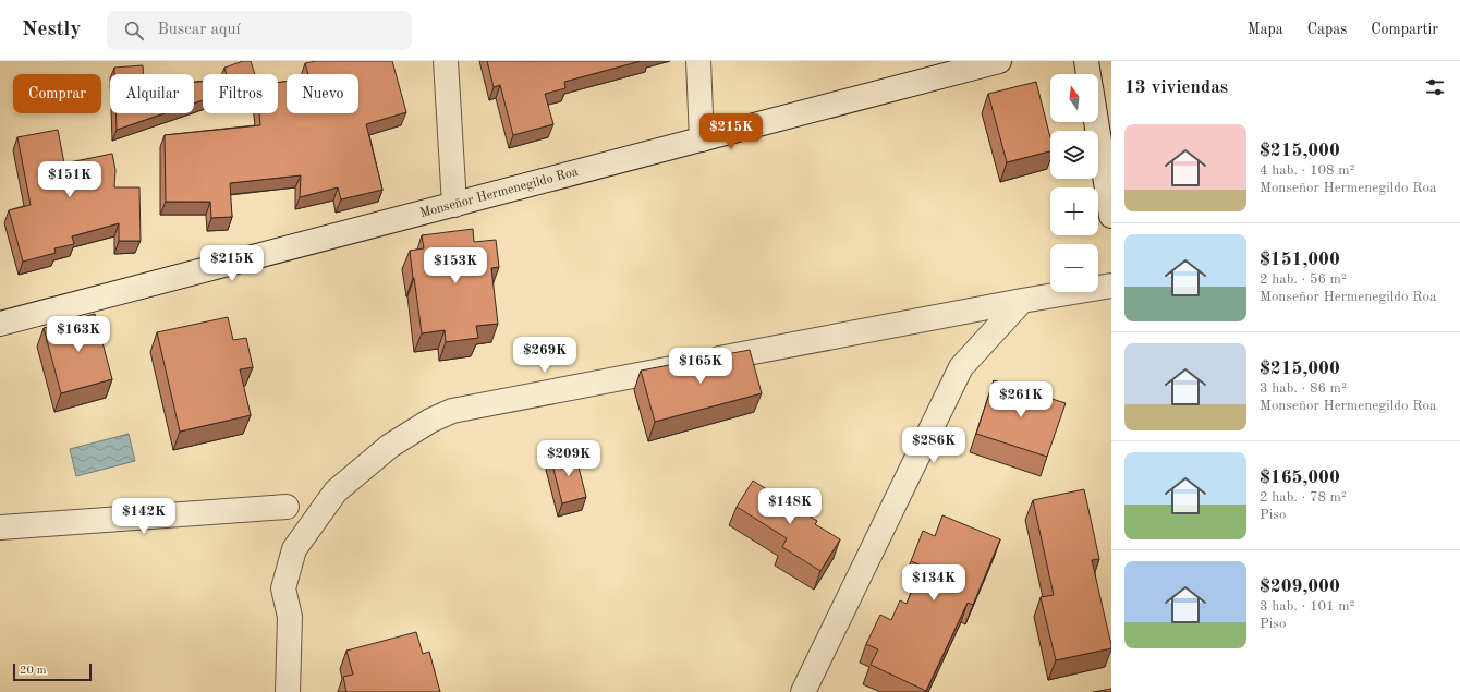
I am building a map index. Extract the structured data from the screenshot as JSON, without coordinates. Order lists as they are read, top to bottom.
{
  "streets": {
    "street": ["Monseñor Hermenegildo Roa"]
  },
  "scale_bar": "20 m",
  "north": "top",
  "page": {
    "header": "Nestly",
    "search": "Buscar aquí",
    "nav": ["Mapa", "Capas", "Compartir"],
    "heading": "13 viviendas",
    "map_buttons": ["+", "−"],
    "chip": [
      "Comprar",
      "Alquilar",
      "Filtros",
      "Nuevo"
    ],
    "price": [
      "$215K",
      "$151K",
      "$215K",
      "$153K",
      "$163K",
      "$269K",
      "$165K",
      "$261K",
      "$286K",
      "$209K",
      "$148K",
      "$142K",
      "$134K"
    ],
    "list": [
      {
        "name": "$215,000",
        "note": "4 hab. · 108 m² · Monseñor Hermenegildo Roa"
      },
      {
        "name": "$151,000",
        "note": "2 hab. · 56 m² · Monseñor Hermenegildo Roa"
      },
      {
        "name": "$215,000",
        "note": "3 hab. · 86 m² · Monseñor Hermenegildo Roa"
      },
      {
        "name": "$165,000",
        "note": "2 hab. · 78 m² · Piso"
      },
      {
        "name": "$209,000",
        "note": "3 hab. · 101 m² · Piso"
      }
    ],
    "scale": "20 m"
  }
}
